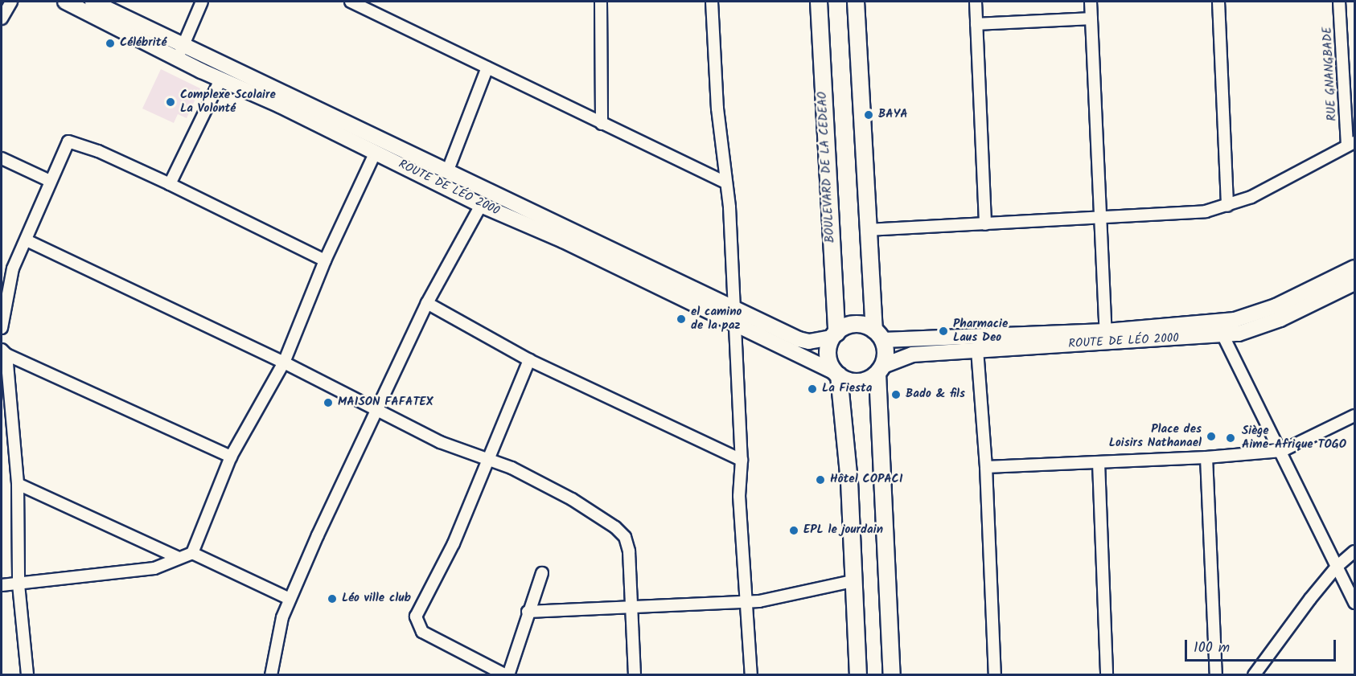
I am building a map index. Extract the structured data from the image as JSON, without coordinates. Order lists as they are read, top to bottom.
{
  "streets": {
    "main road": ["BOULEVARD DE LA CEDEAO"],
    "street": ["RUE GNANGBADE", "ROUTE DE LÉO 2000"]
  },
  "crossings": [
    ["BOULEVARD DE LA CEDEAO", "ROUTE DE LÉO 2000"]
  ],
  "places": [
    "Célébrité",
    "Complexe Scolaire La Volonté",
    "BAYA",
    "el camino de la paz",
    "Pharmacie Laus Deo",
    "La Fiesta",
    "Bado & fils",
    "MAISON FAFATEX",
    "Place des Loisirs Nathanael",
    "Siège Aime-Afrique TOGO",
    "Hôtel COPACI",
    "EPL le jourdain",
    "Léo ville club"
  ],
  "scale_bar": "100 m"
}
